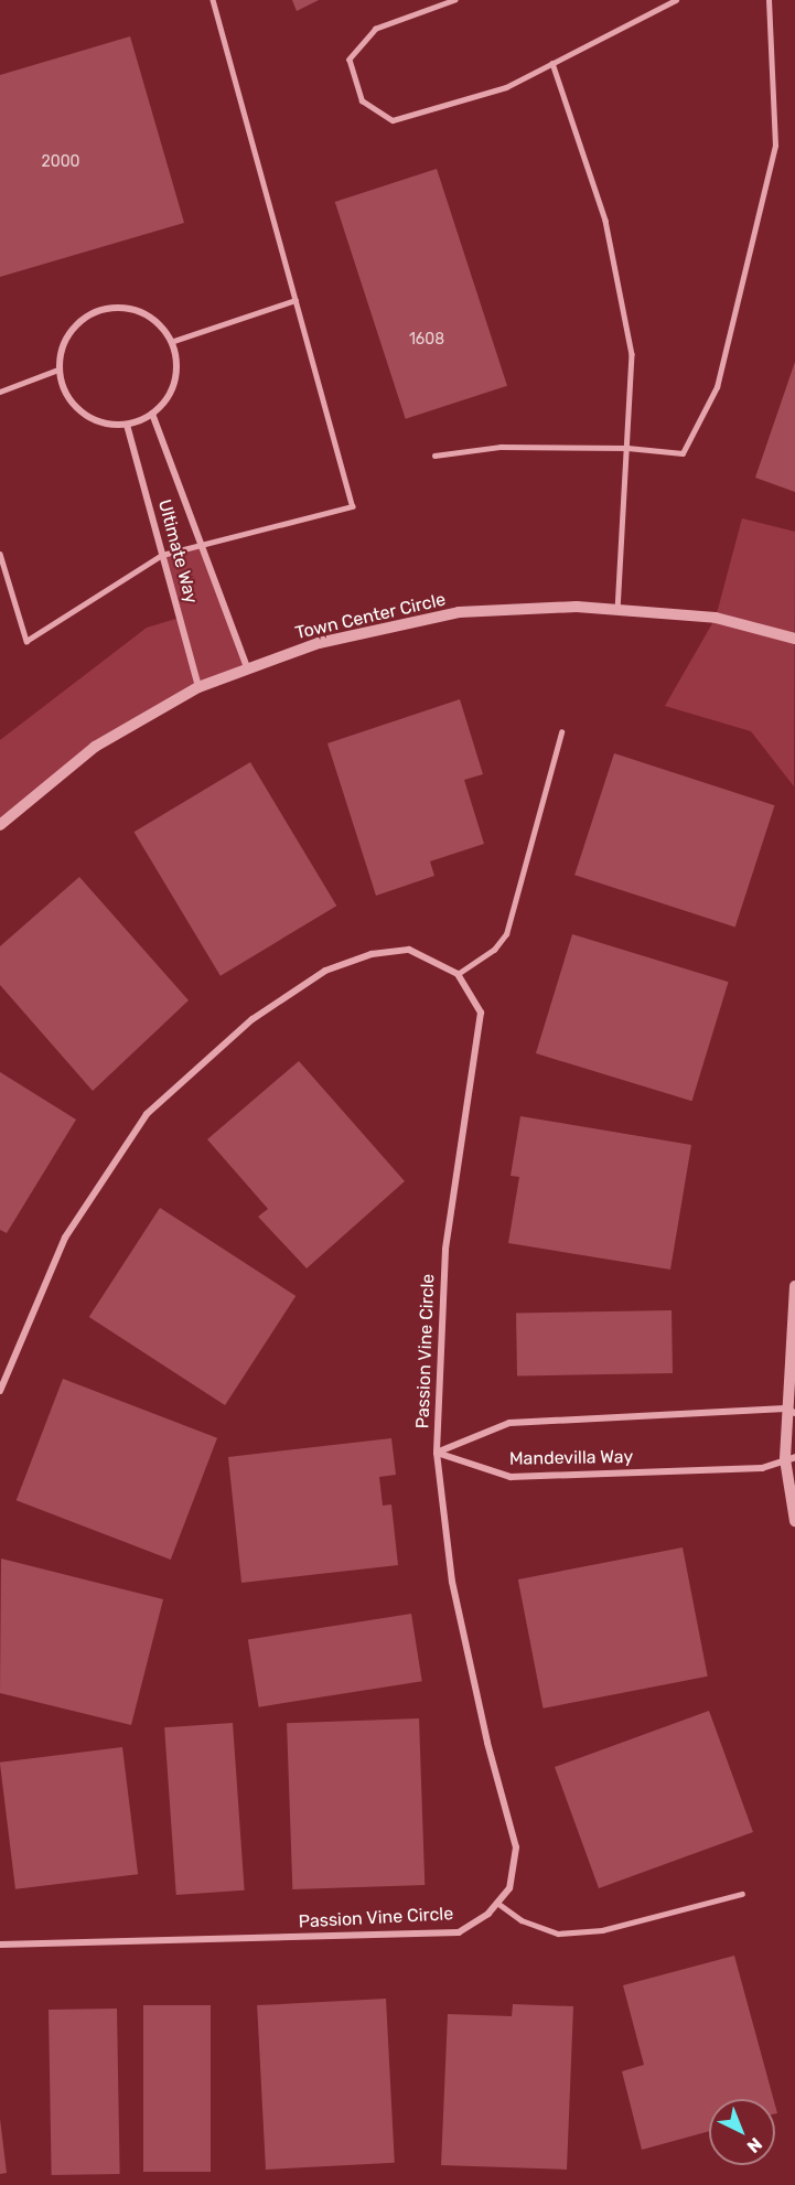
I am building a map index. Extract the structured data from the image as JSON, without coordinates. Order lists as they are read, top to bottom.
{
  "streets": {
    "street": [
      "Ultimate Way",
      "Town Center Circle",
      "Passion Vine Circle",
      "Mandevilla Way"
    ]
  },
  "crossings": [
    ["Ultimate Way", "Town Center Circle"],
    ["Passion Vine Circle", "Mandevilla Way"]
  ],
  "house_numbers": ["2000", "1608"],
  "north": "bottom right"
}
